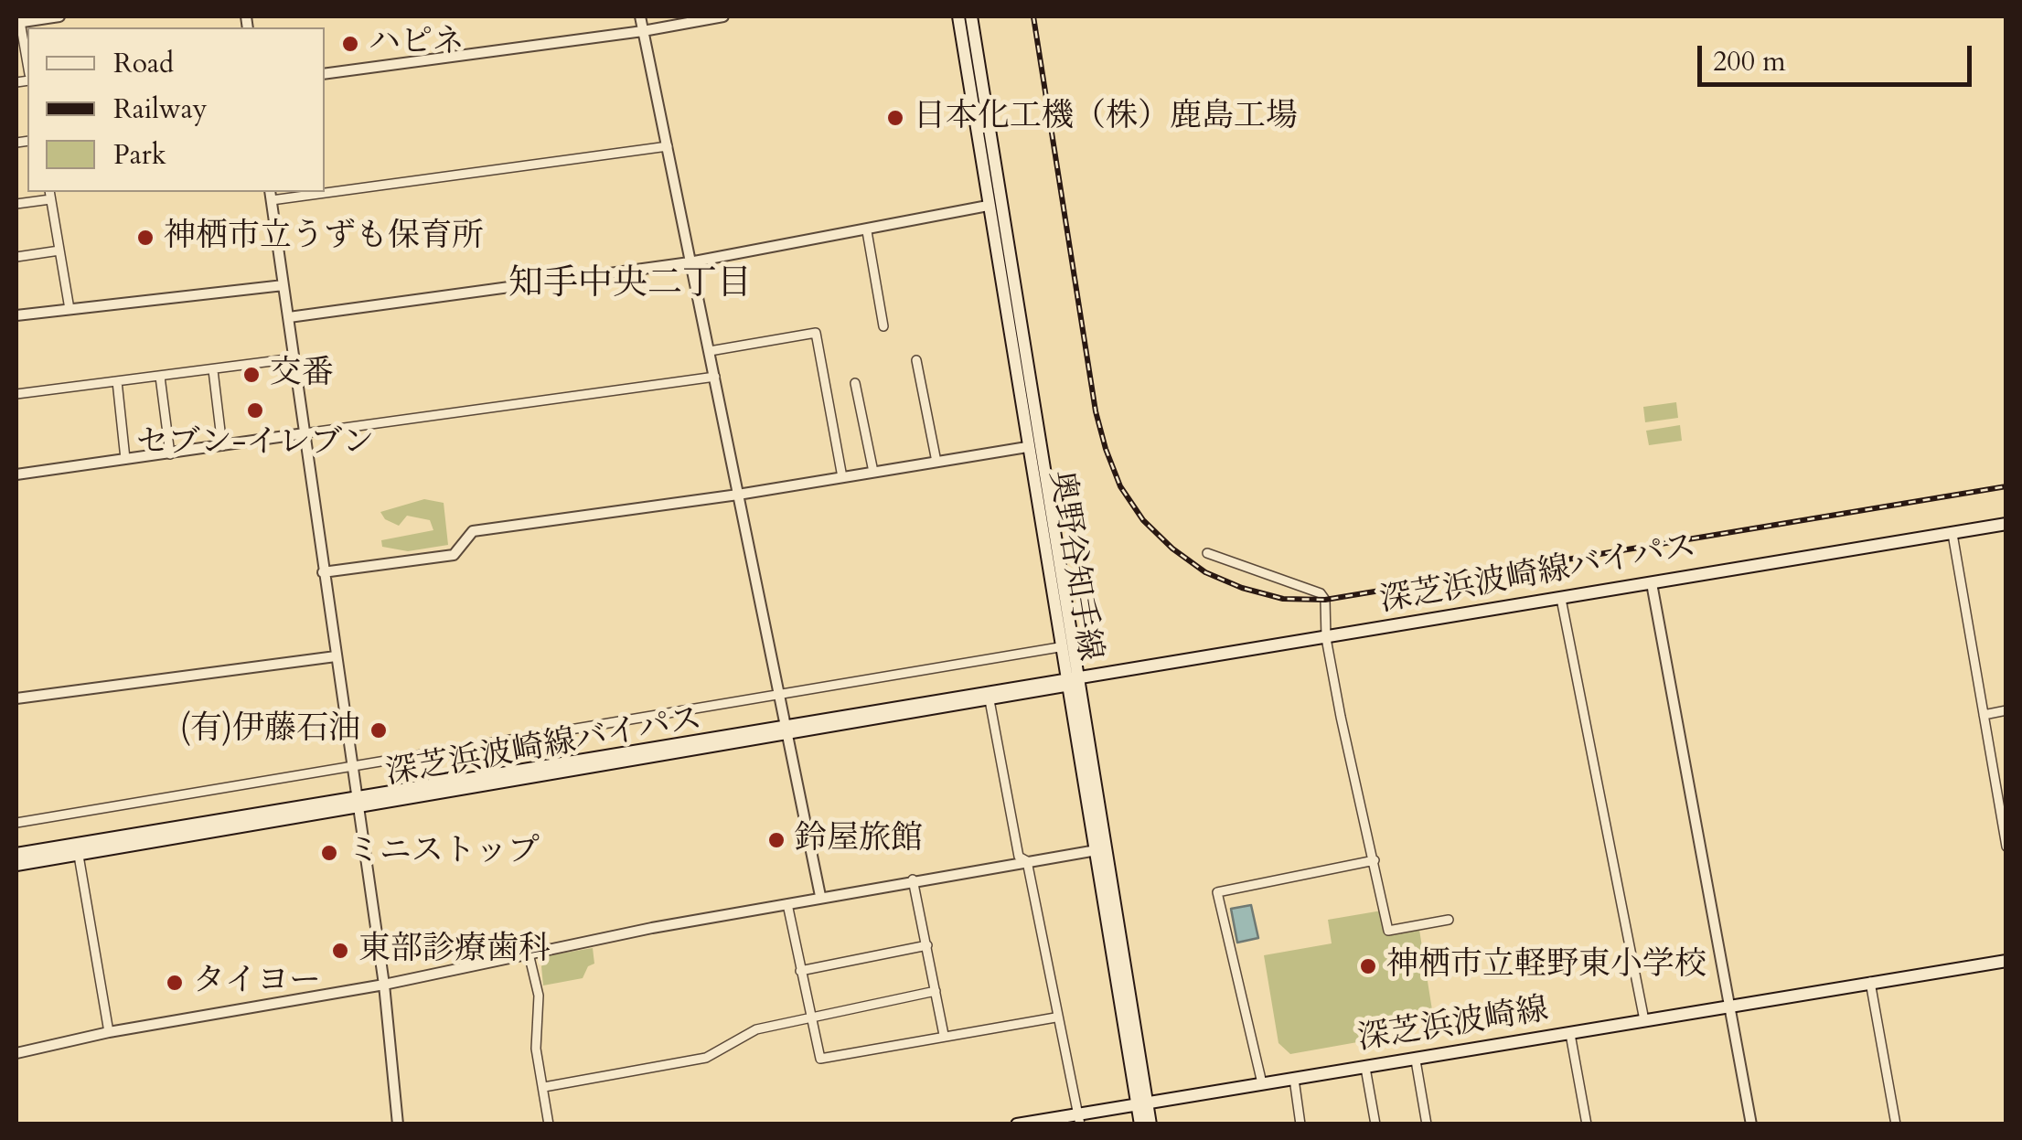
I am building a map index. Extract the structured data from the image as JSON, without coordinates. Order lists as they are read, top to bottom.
{
  "streets": {
    "main road": ["奥野谷知手線", "深芝浜波崎線バイパス", "深芝浜波崎線"]
  },
  "crossings": [
    ["奥野谷知手線", "深芝浜波崎線バイパス"],
    ["奥野谷知手線", "深芝浜波崎線"]
  ],
  "districts": ["知手中央二丁目"],
  "places": [
    "ハピネ",
    "日本化工機（株）鹿島工場",
    "神栖市立うずも保育所",
    "交番",
    "セブン-イレブン",
    "(有)伊藤石油",
    "鈴屋旅館",
    "ミニストップ",
    "東部診療歯科",
    "神栖市立軽野東小学校",
    "タイヨー"
  ],
  "legend": ["Road", "Railway", "Park"],
  "scale_bar": "200 m"
}
